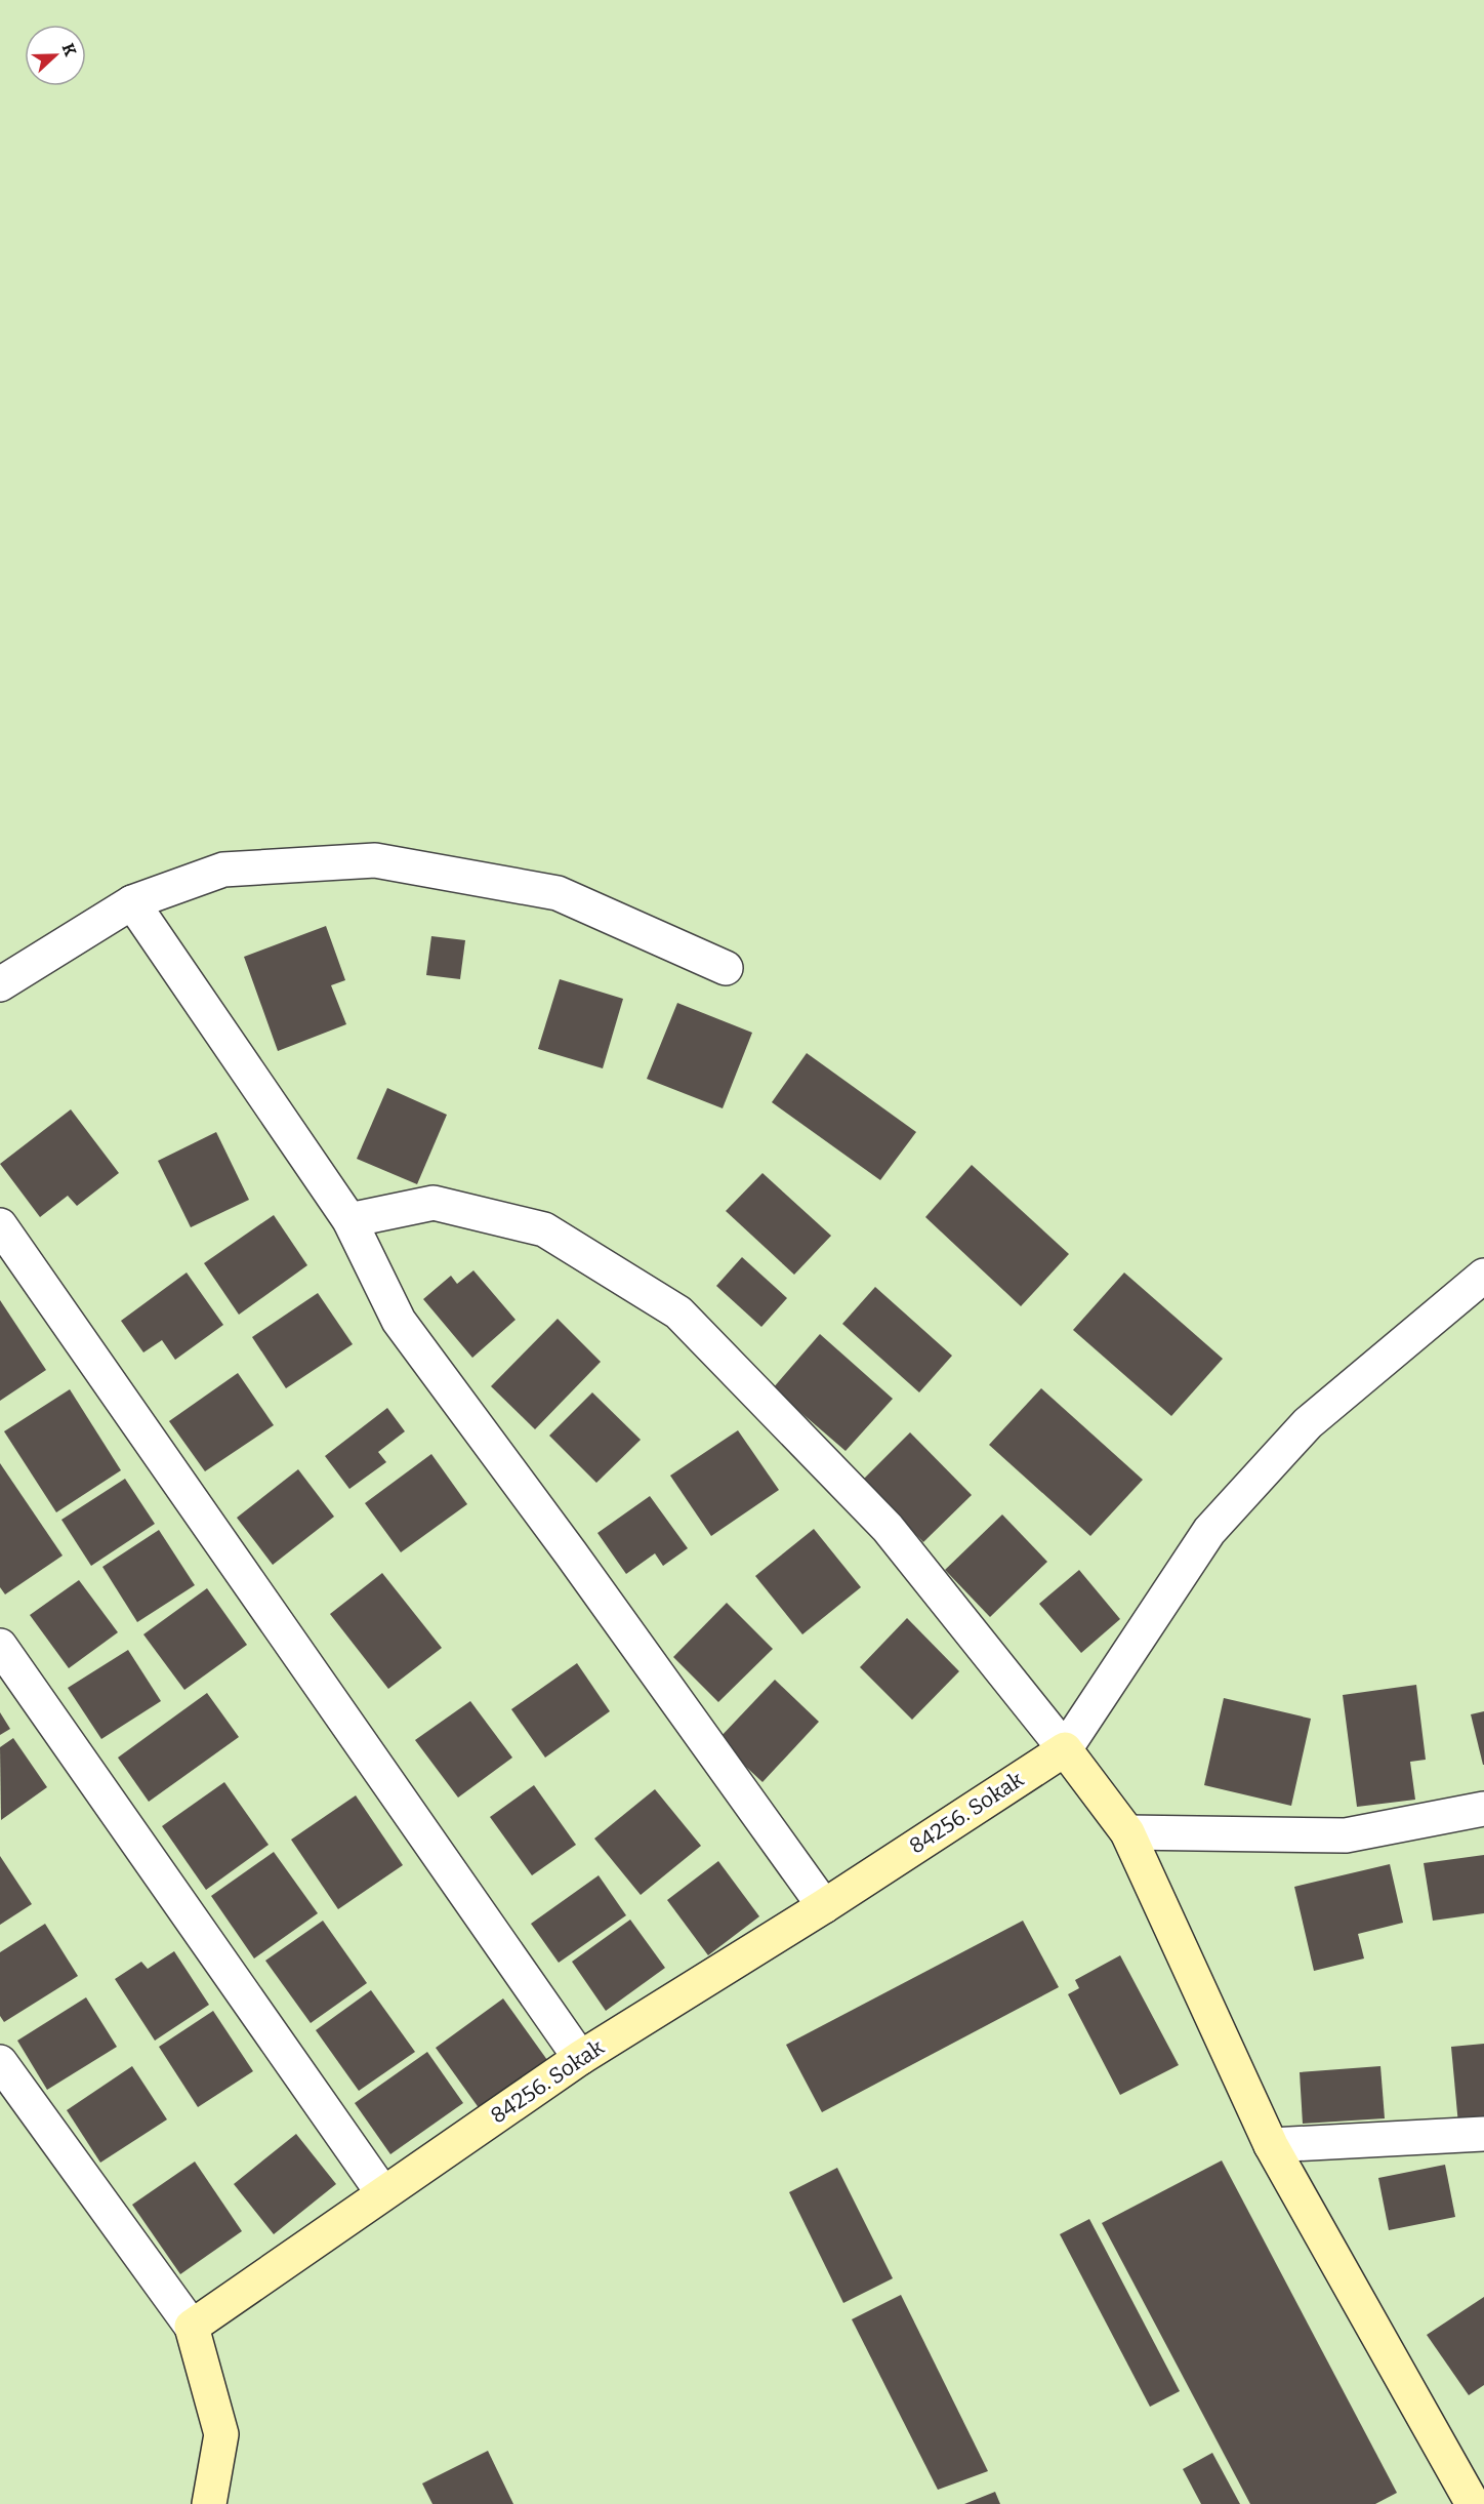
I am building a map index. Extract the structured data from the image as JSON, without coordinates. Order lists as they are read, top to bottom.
{
  "streets": {
    "street": ["84256. Sokak"]
  },
  "north": "right"
}
